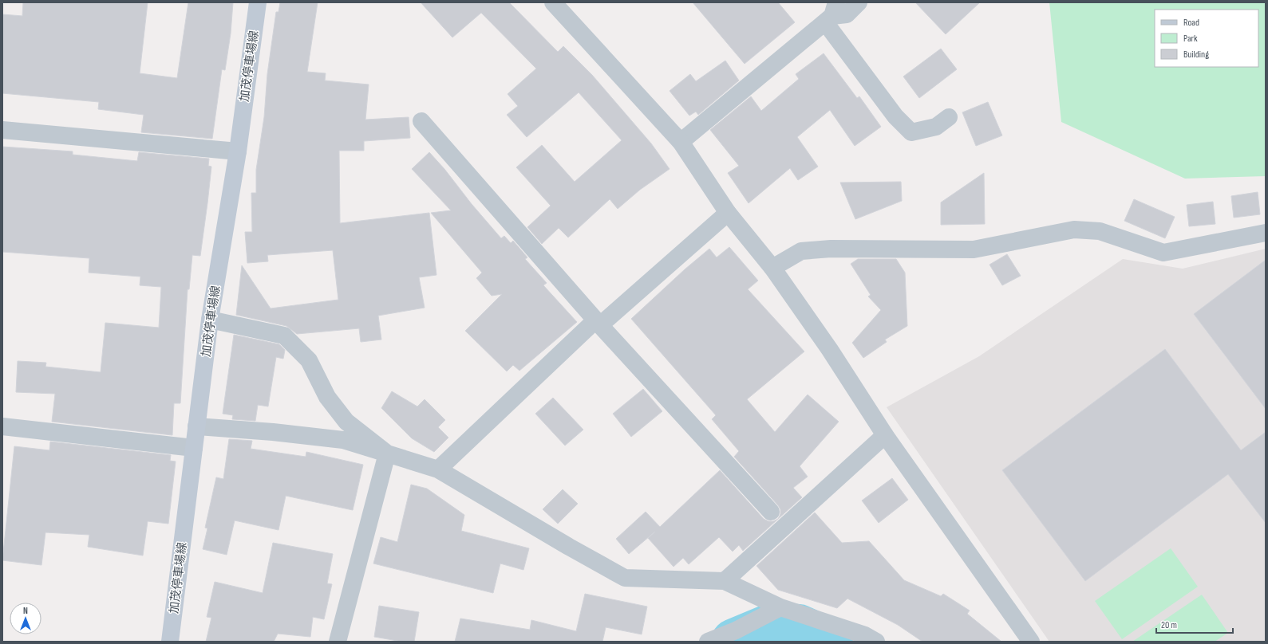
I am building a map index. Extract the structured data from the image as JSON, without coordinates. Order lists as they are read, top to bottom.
{
  "streets": {
    "main road": ["加茂停車場線"]
  },
  "legend": ["Road", "Park", "Building"],
  "scale_bar": "20 m",
  "north": "top"
}
